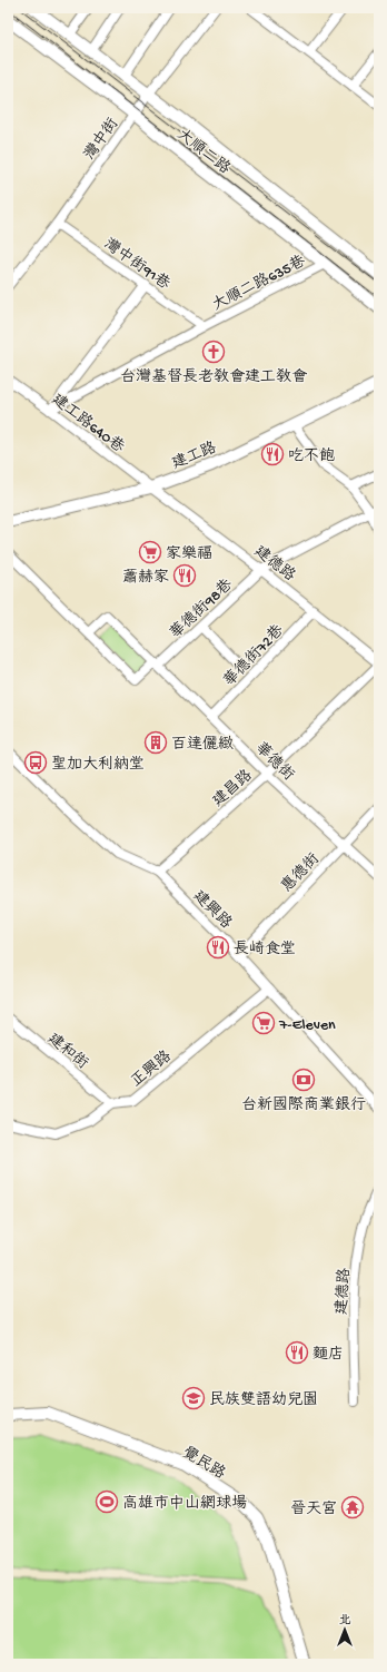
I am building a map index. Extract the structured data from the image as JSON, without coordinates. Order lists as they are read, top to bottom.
{
  "streets": {
    "street": [
      "灣中街",
      "大順二路",
      "灣中街91巷",
      "大順二路635巷",
      "建工路640巷",
      "建工路",
      "建德路",
      "華德街98巷",
      "華德街72巷",
      "華德街",
      "建昌路",
      "惠德街",
      "建興路",
      "建和街",
      "正興路",
      "覺民路"
    ]
  },
  "crossings": [
    ["灣中街", "大順二路"],
    ["灣中街", "灣中街91巷"],
    ["大順二路", "大順二路635巷"],
    ["灣中街91巷", "大順二路635巷"],
    ["大順二路635巷", "建工路640巷"],
    ["建工路640巷", "建工路"],
    ["建工路640巷", "建德路"],
    ["建工路", "建德路"],
    ["建德路", "華德街98巷"],
    ["建德路", "華德街72巷"],
    ["建德路", "建昌路"],
    ["華德街98巷", "華德街"],
    ["華德街72巷", "華德街"],
    ["華德街", "建昌路"],
    ["華德街", "惠德街"],
    ["建昌路", "建興路"],
    ["惠德街", "建興路"],
    ["建興路", "正興路"],
    ["建和街", "正興路"]
  ],
  "places": {
    "church": ["台灣基督長老教會建工教會"],
    "restaurant": [
      "吃不飽",
      "蕭赫家",
      "長崎食堂",
      "麵店"
    ],
    "supermarket": ["家樂福", "7-Eleven"],
    "building": ["百達儷緻"],
    "bus stop": ["聖加大利納堂"],
    "bank": ["台新國際商業銀行"],
    "school or university": ["民族雙語幼兒園"],
    "sports": ["高雄市中山網球場"],
    "temple": ["晉天宮"]
  },
  "north": "top"
}
